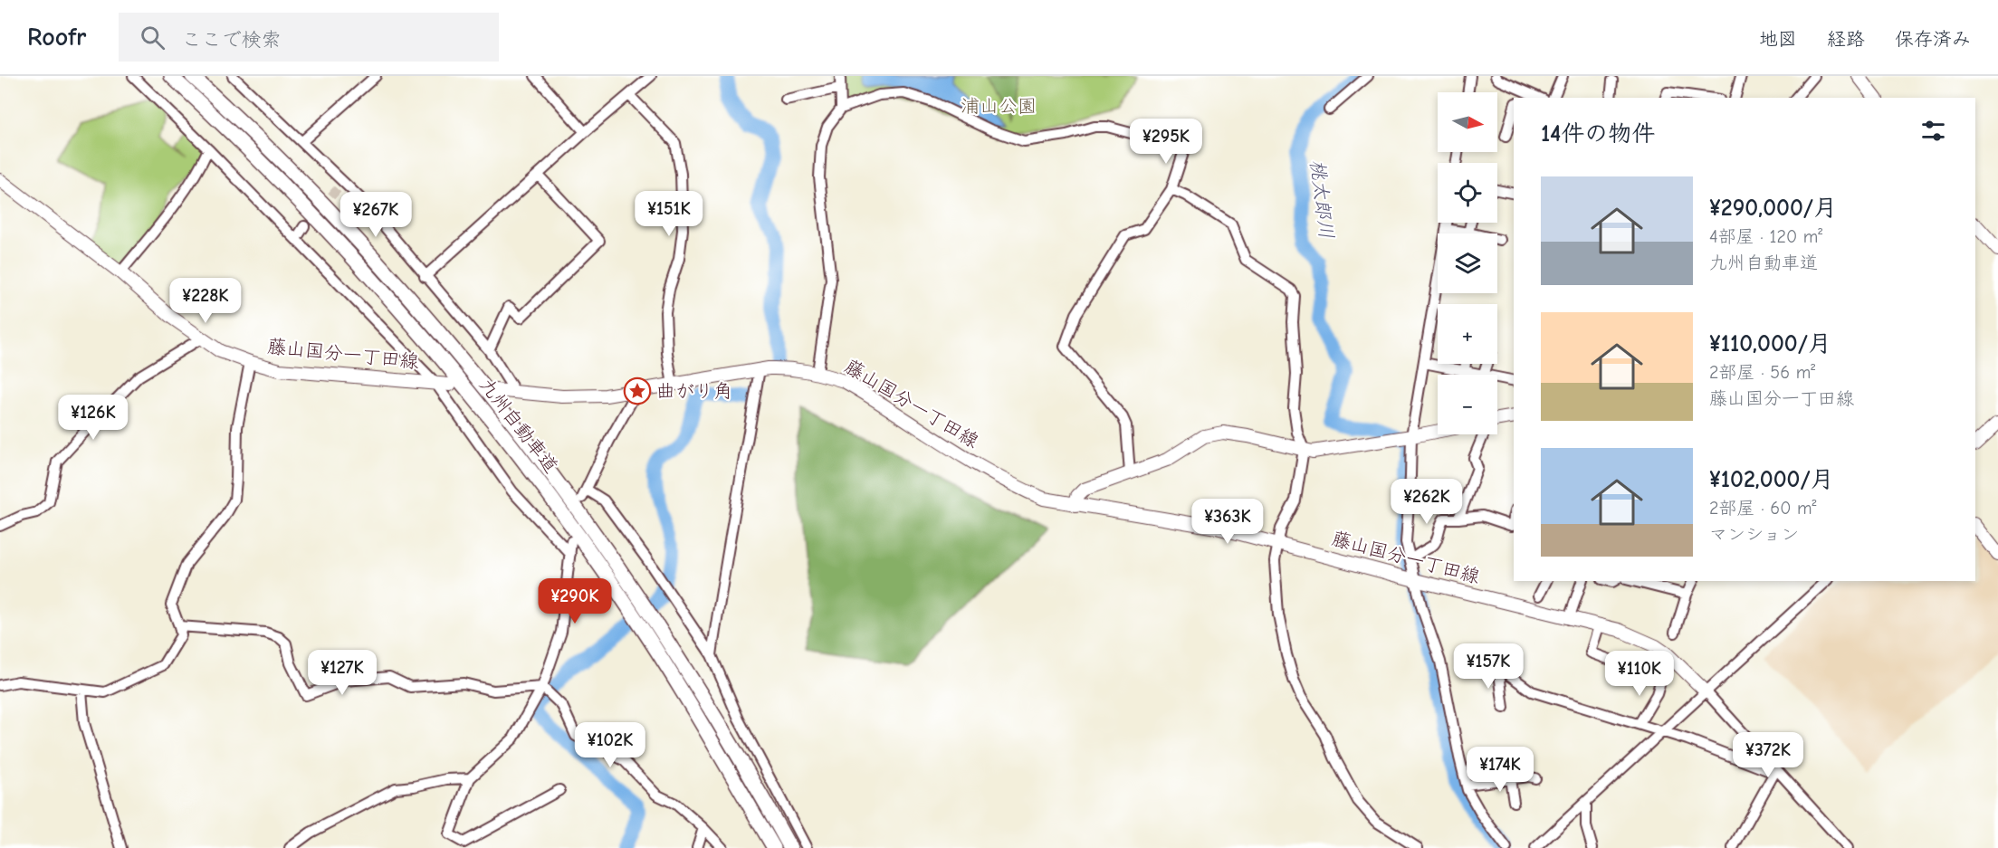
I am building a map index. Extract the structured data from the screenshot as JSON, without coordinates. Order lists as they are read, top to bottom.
{
  "streets": {
    "highway": ["九州自動車道"],
    "main road": ["藤山国分一丁田線"]
  },
  "water": ["桃太郎川"],
  "parks": ["浦山公園"],
  "places": {
    "place": ["曲がり角"]
  },
  "north": "right",
  "page": {
    "header": "Roofr",
    "search": "ここで検索",
    "nav": ["地図", "経路", "保存済み"],
    "map_buttons": ["+", "−"],
    "heading": "14件の物件",
    "price": [
      "¥295K",
      "¥151K",
      "¥267K",
      "¥228K",
      "¥126K",
      "¥262K",
      "¥363K",
      "¥290K",
      "¥157K",
      "¥127K",
      "¥110K",
      "¥102K",
      "¥372K",
      "¥174K"
    ],
    "list": [
      {
        "name": "¥290,000/月",
        "note": "4部屋 · 120 m² · 九州自動車道"
      },
      {
        "name": "¥110,000/月",
        "note": "2部屋 · 56 m² · 藤山国分一丁田線"
      },
      {
        "name": "¥102,000/月",
        "note": "2部屋 · 60 m² · マンション"
      }
    ]
  }
}
